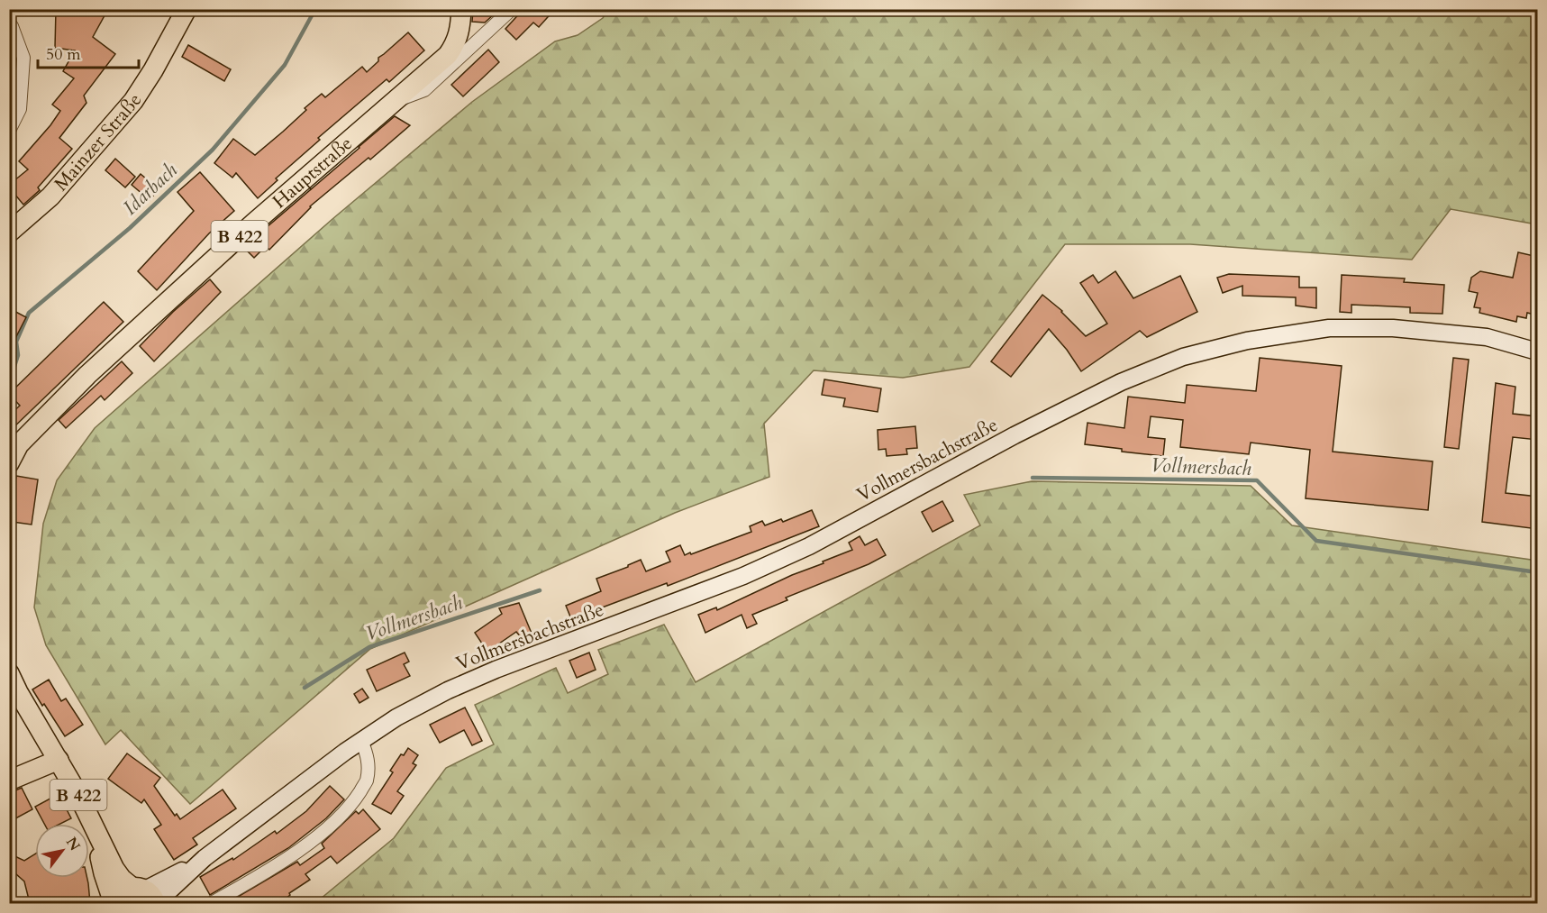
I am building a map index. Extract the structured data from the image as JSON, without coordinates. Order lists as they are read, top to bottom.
{
  "streets": {
    "main road": [
      "Mainzer Straße",
      "Hauptstraße",
      "B 422",
      "Vollmersbachstraße"
    ]
  },
  "crossings": [
    ["B 422", "Vollmersbachstraße"]
  ],
  "water": ["Idarbach", "Vollmersbach"],
  "scale_bar": "50 m",
  "north": "top right"
}
